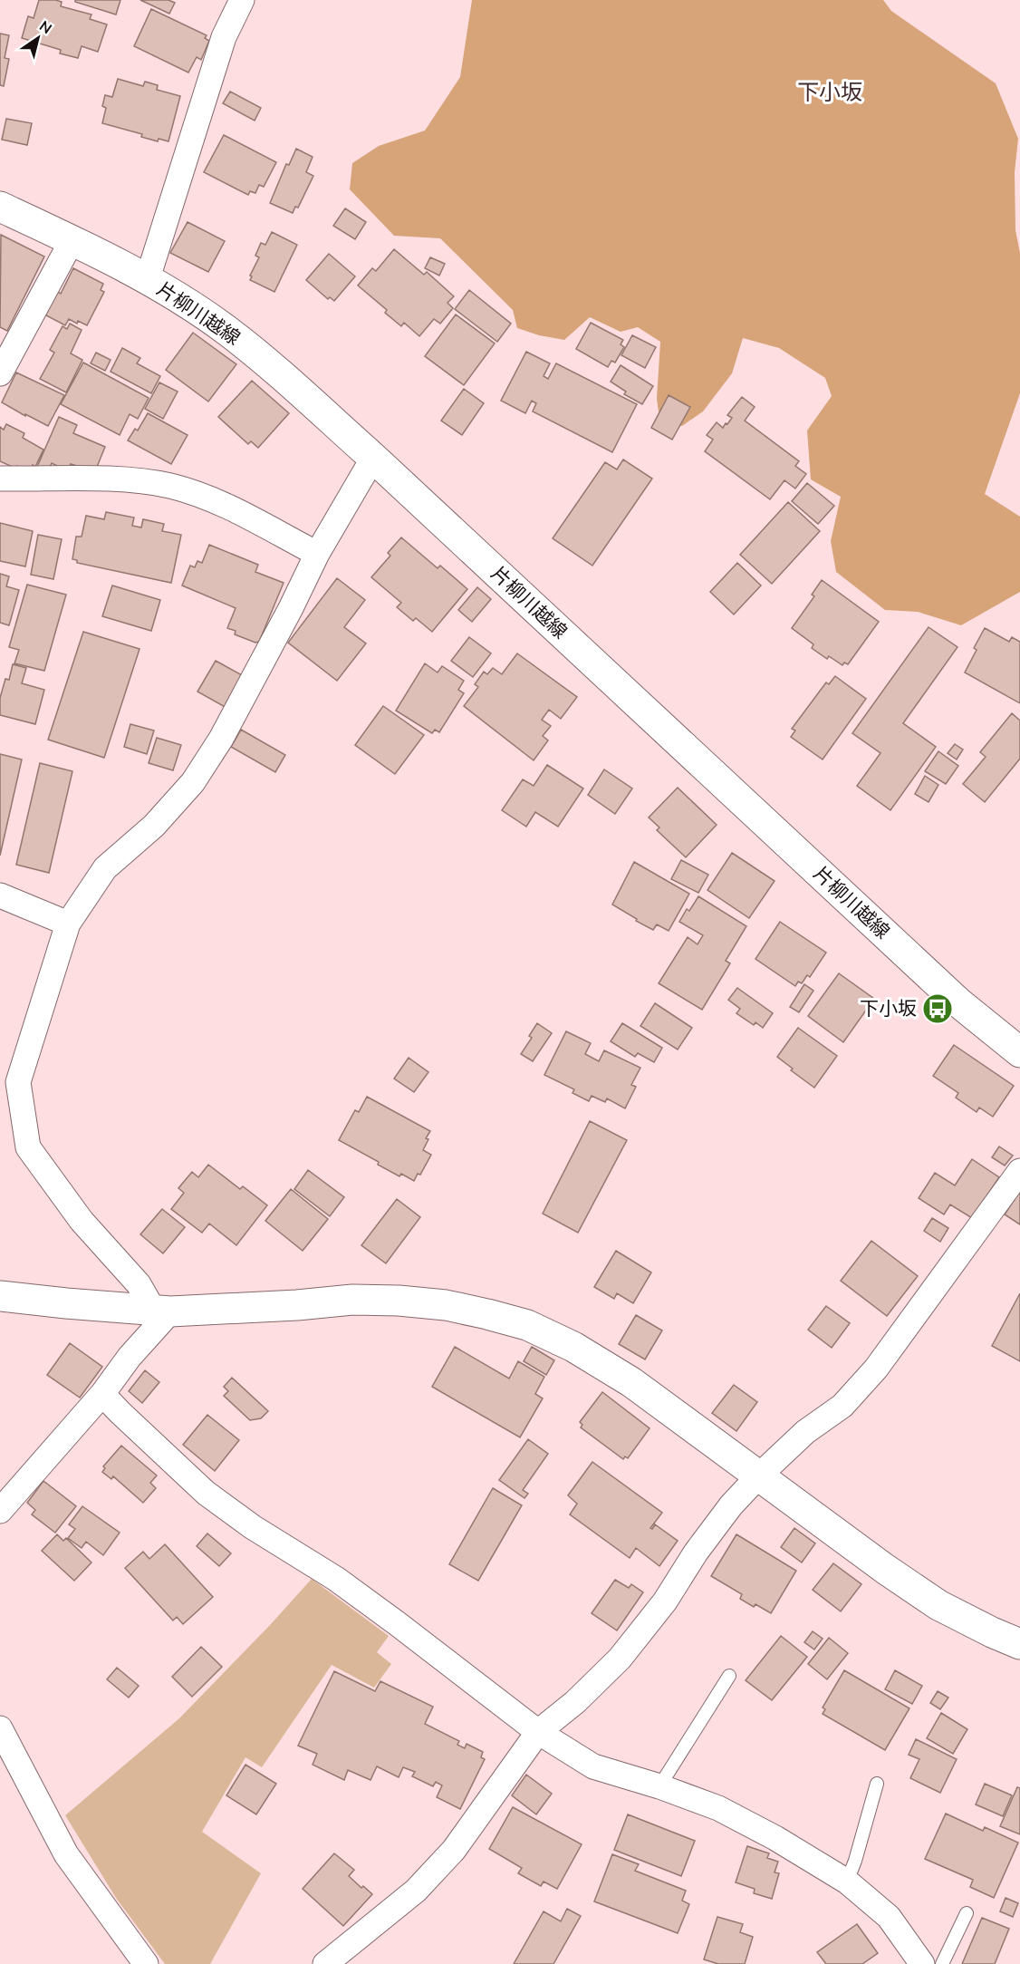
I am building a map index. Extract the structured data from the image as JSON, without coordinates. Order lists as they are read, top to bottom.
{
  "streets": {
    "main road": ["片柳川越線"]
  },
  "districts": ["下小坂"],
  "places": {
    "bus stop": ["下小坂"]
  },
  "north": "top right"
}
